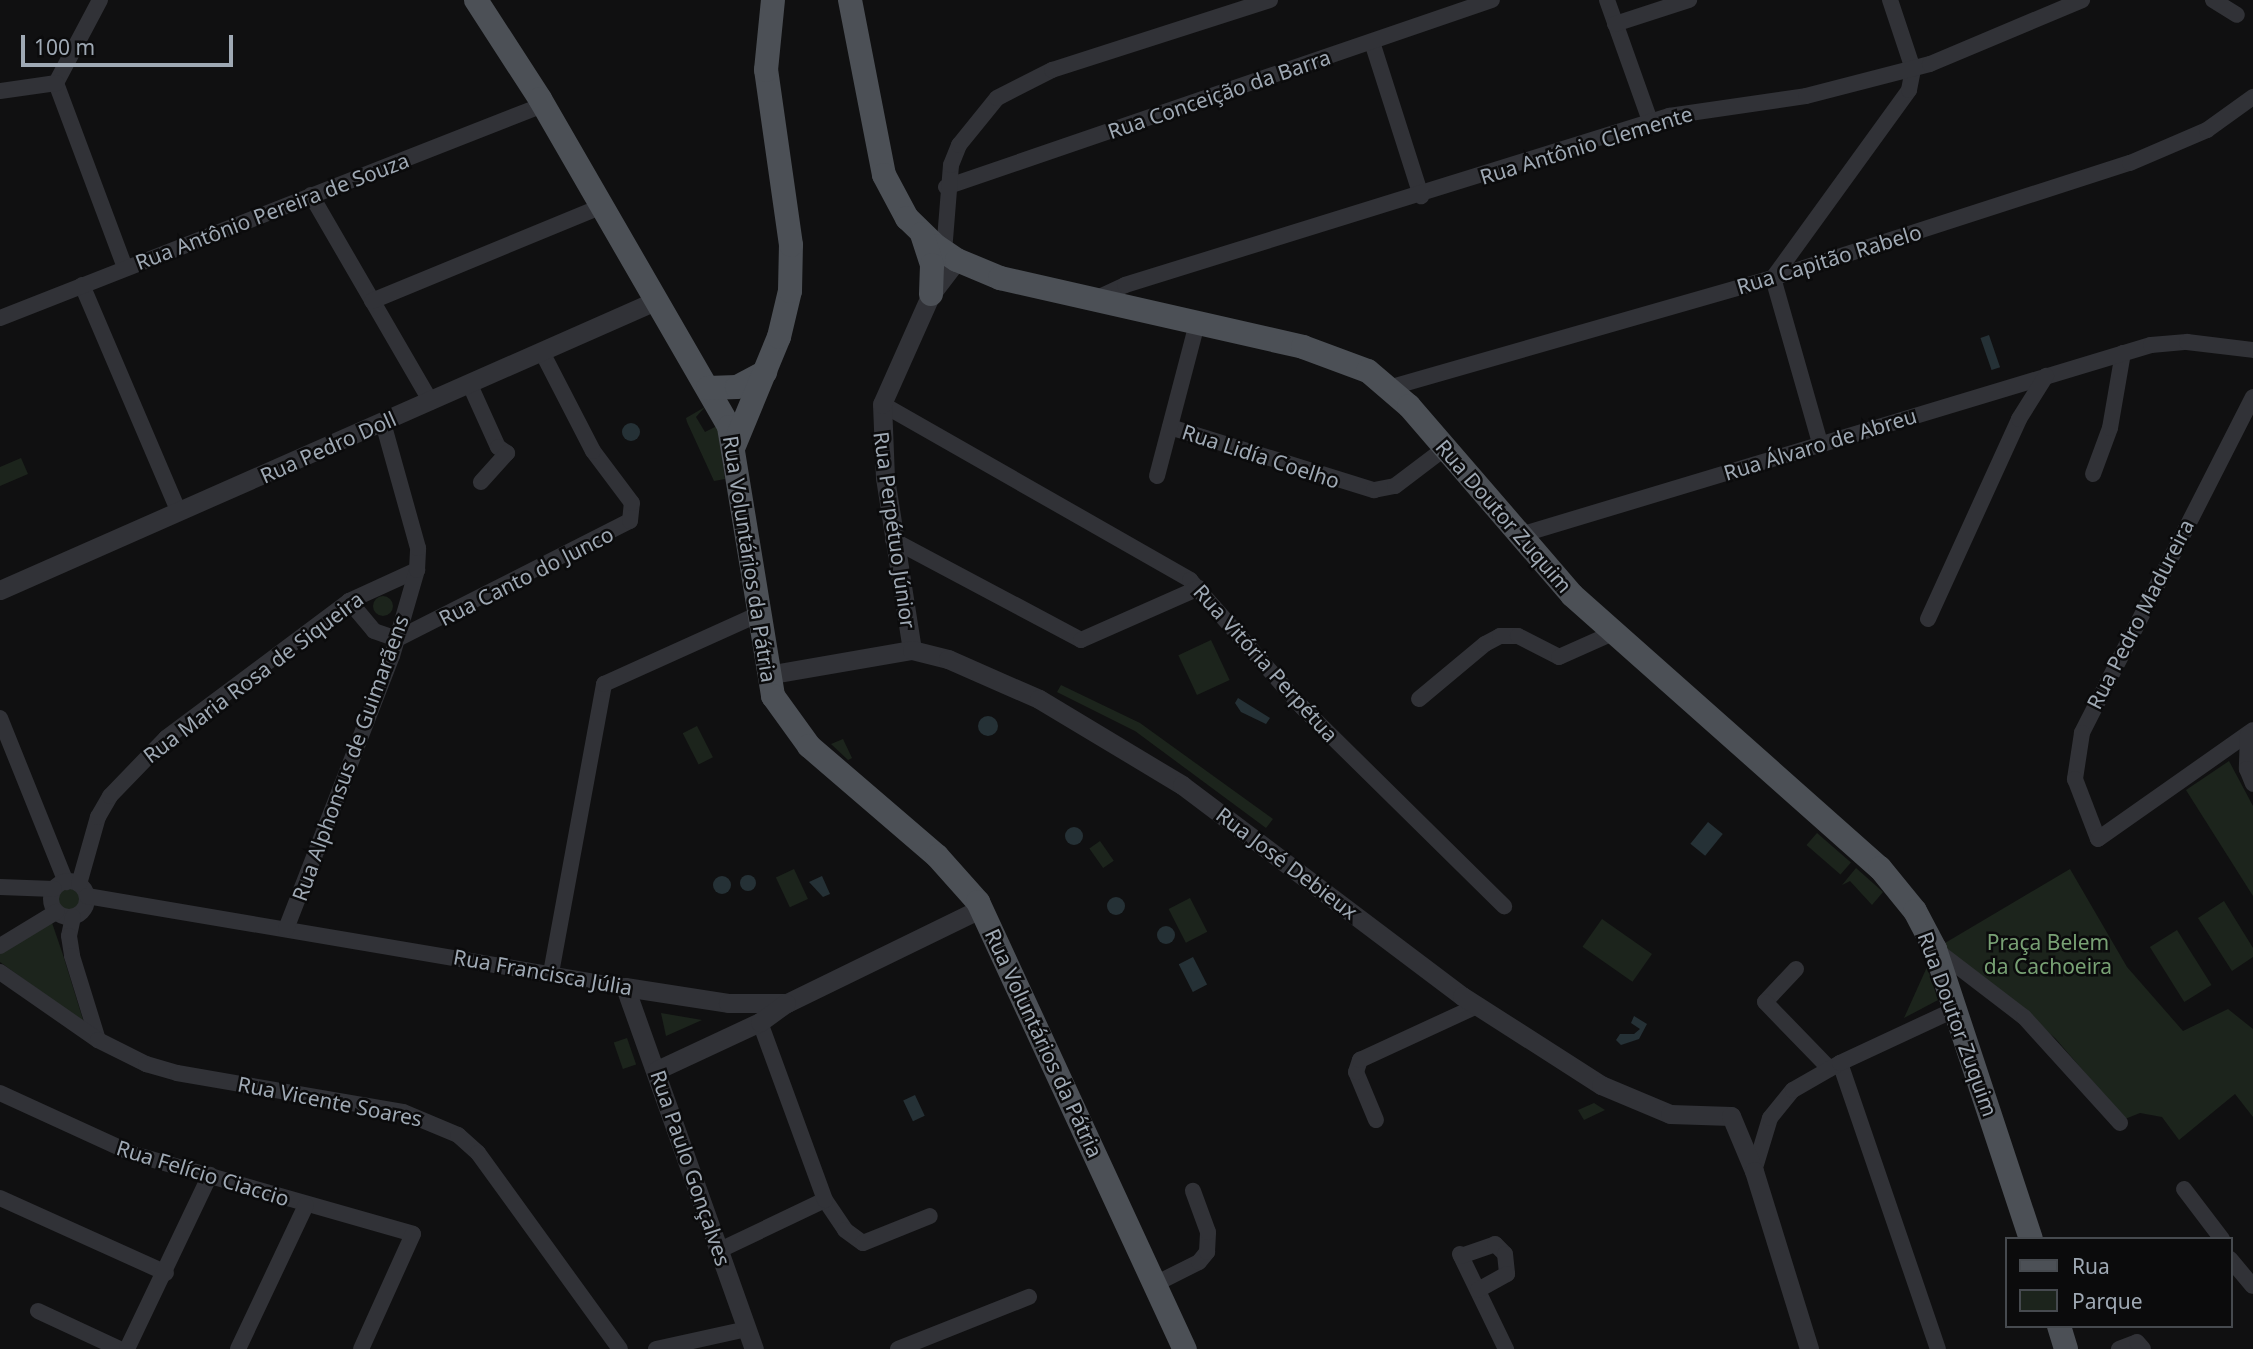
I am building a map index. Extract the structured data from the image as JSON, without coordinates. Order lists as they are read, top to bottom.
{
  "streets": {
    "main road": ["Rua Doutor Zuquim", "Rua Voluntários da Pátria"],
    "street": [
      "Rua Conceição da Barra",
      "Rua Antônio Clemente",
      "Rua Antônio Pereira de Souza",
      "Rua Capitão Rabelo",
      "Rua Álvaro de Abreu",
      "Rua Pedro Doll",
      "Rua Lidía Coelho",
      "Rua Perpétuo Júnior",
      "Rua Canto do Junco",
      "Rua Pedro Madureira",
      "Rua Vitória Perpétua",
      "Rua Maria Rosa de Siqueira",
      "Rua Alphonsus de Guimarãens",
      "Rua José Debieux",
      "Rua Francisca Júlia",
      "Rua Vicente Soares",
      "Rua Paulo Gonçalves",
      "Rua Felício Ciaccio"
    ]
  },
  "crossings": [
    ["Rua Antônio Clemente", "Rua Doutor Zuquim"],
    ["Rua Antônio Pereira de Souza", "Rua Voluntários da Pátria"],
    ["Rua Capitão Rabelo", "Rua Doutor Zuquim"],
    ["Rua Álvaro de Abreu", "Rua Doutor Zuquim"],
    ["Rua Pedro Doll", "Rua Voluntários da Pátria"],
    ["Rua Pedro Doll", "Rua Canto do Junco"],
    ["Rua Pedro Doll", "Rua Alphonsus de Guimarãens"],
    ["Rua Lidía Coelho", "Rua Doutor Zuquim"],
    ["Rua Doutor Zuquim", "Rua Perpétuo Júnior"],
    ["Rua Perpétuo Júnior", "Rua Vitória Perpétua"],
    ["Rua Perpétuo Júnior", "Rua José Debieux"],
    ["Rua Voluntários da Pátria", "Rua José Debieux"],
    ["Rua Voluntários da Pátria", "Rua Francisca Júlia"],
    ["Rua Canto do Junco", "Rua Alphonsus de Guimarãens"],
    ["Rua Maria Rosa de Siqueira", "Rua Alphonsus de Guimarãens"],
    ["Rua Maria Rosa de Siqueira", "Rua Francisca Júlia"],
    ["Rua Alphonsus de Guimarãens", "Rua Francisca Júlia"],
    ["Rua Francisca Júlia", "Rua Paulo Gonçalves"]
  ],
  "parks": ["Praça Belem da Cachoeira"],
  "legend": ["Rua", "Parque"],
  "scale_bar": "100 m"
}
